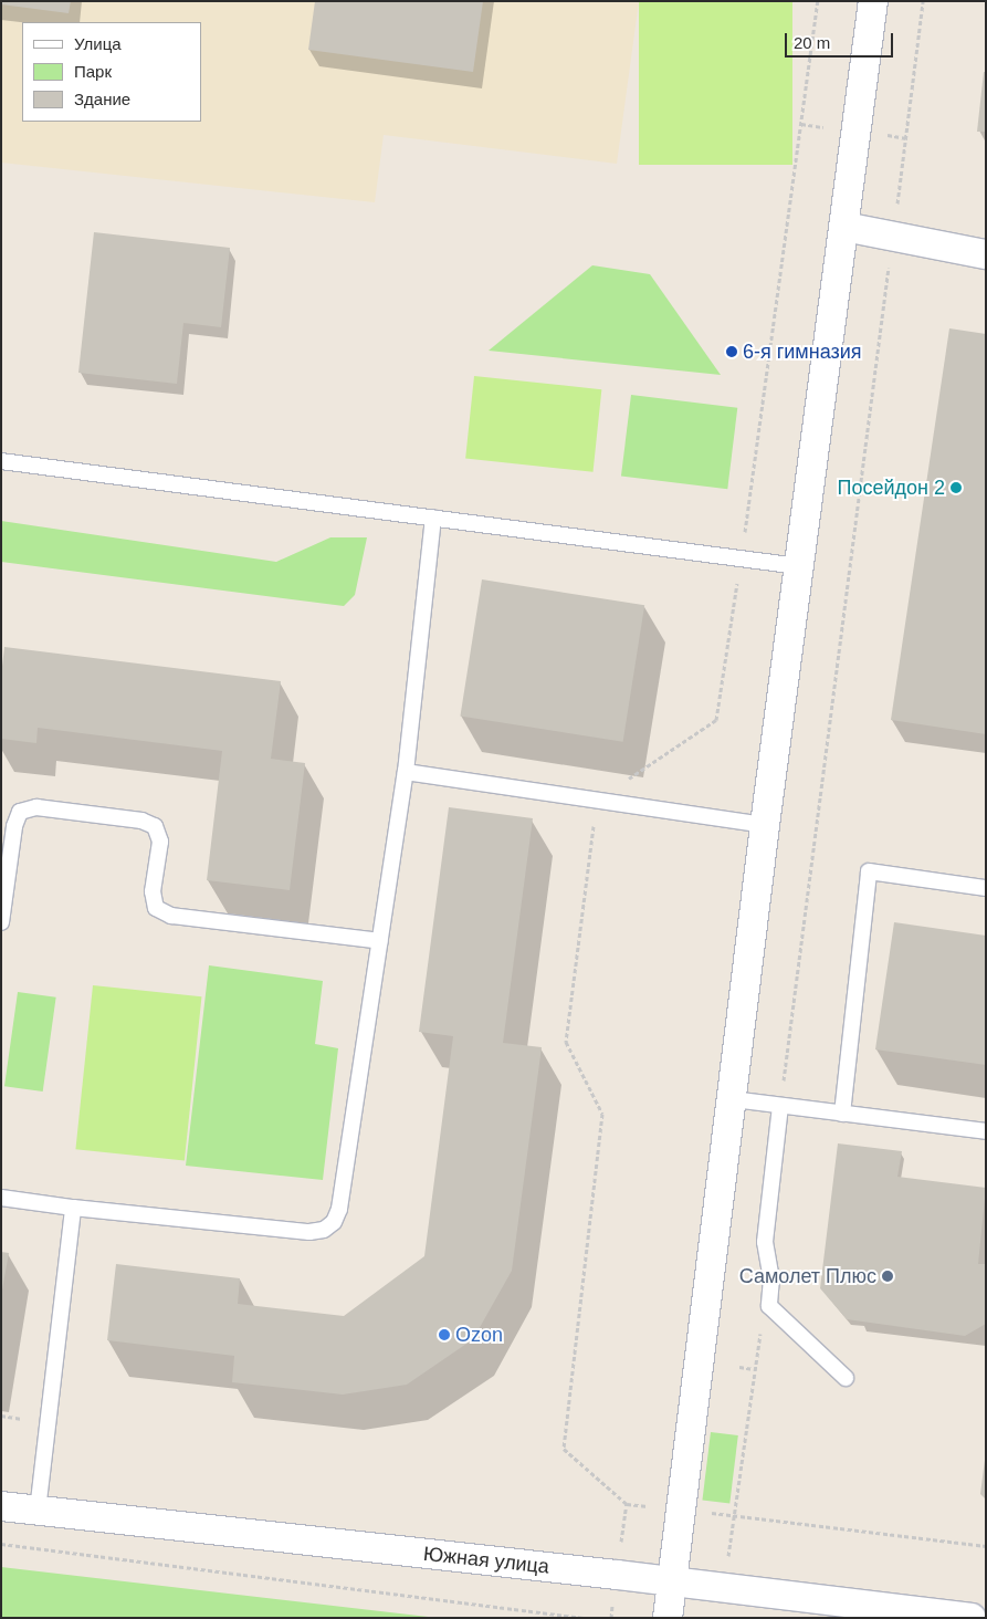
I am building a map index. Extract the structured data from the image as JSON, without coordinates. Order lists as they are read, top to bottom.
{
  "streets": {
    "street": ["Южная улица"]
  },
  "places": [
    "6-я гимназия",
    "Посейдон 2",
    "Самолет Плюс",
    "Ozon"
  ],
  "legend": ["Улица", "Парк", "Здание"],
  "scale_bar": "20 m"
}
